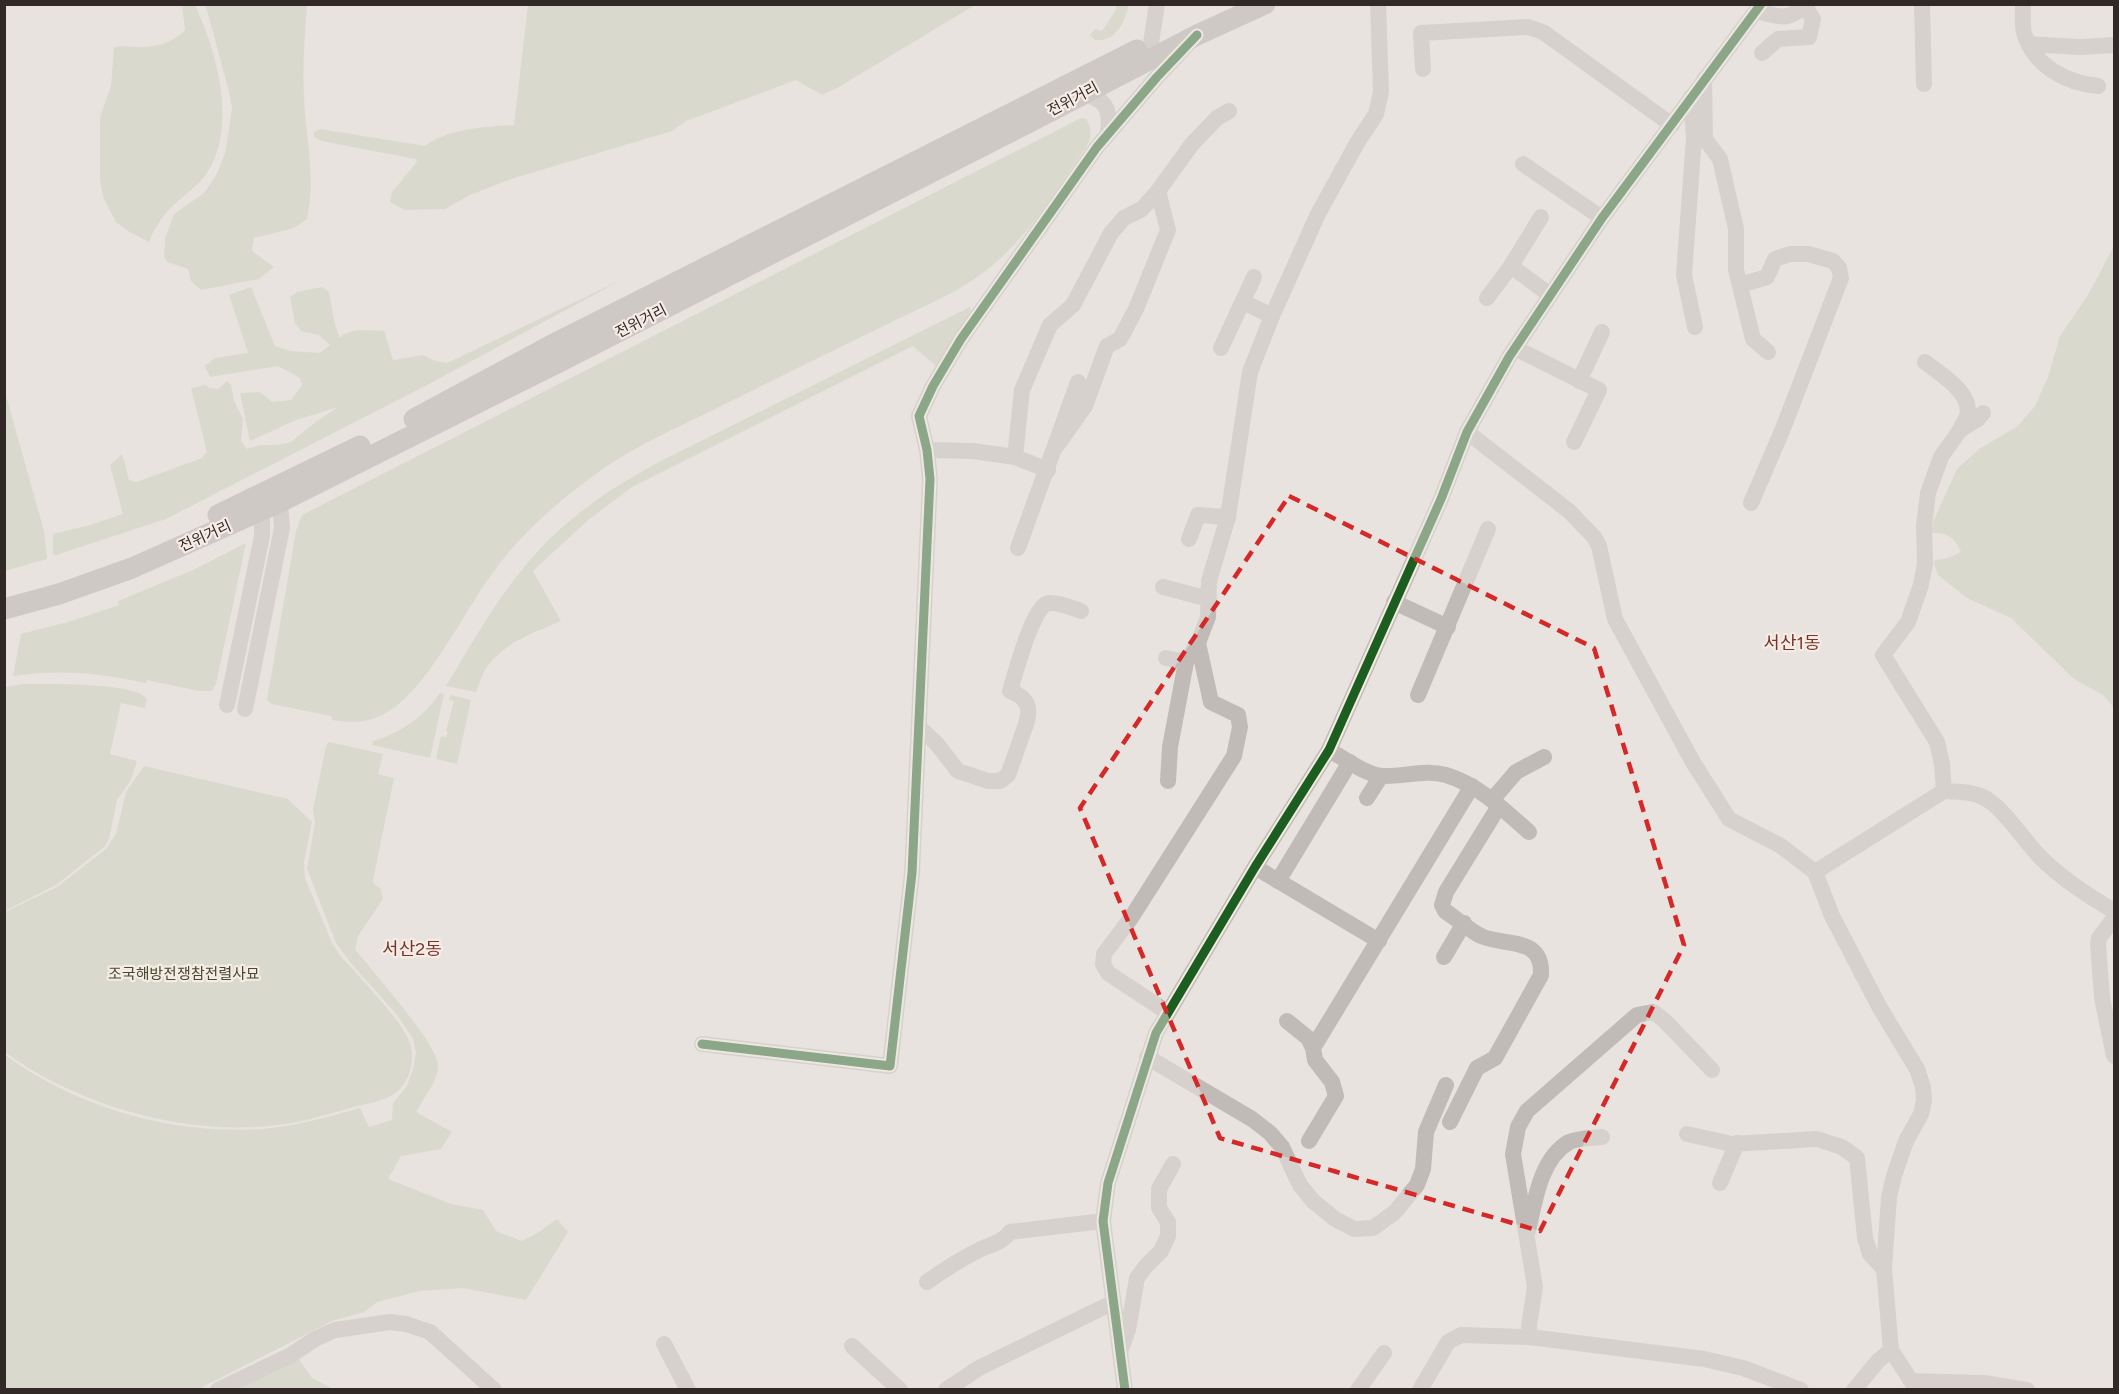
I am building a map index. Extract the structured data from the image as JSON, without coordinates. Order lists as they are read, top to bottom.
{
  "streets": {
    "main road": ["전위거리"]
  },
  "districts": ["서산1동", "서산2동"],
  "parks": ["조국해방전쟁참전렬사묘"]
}
